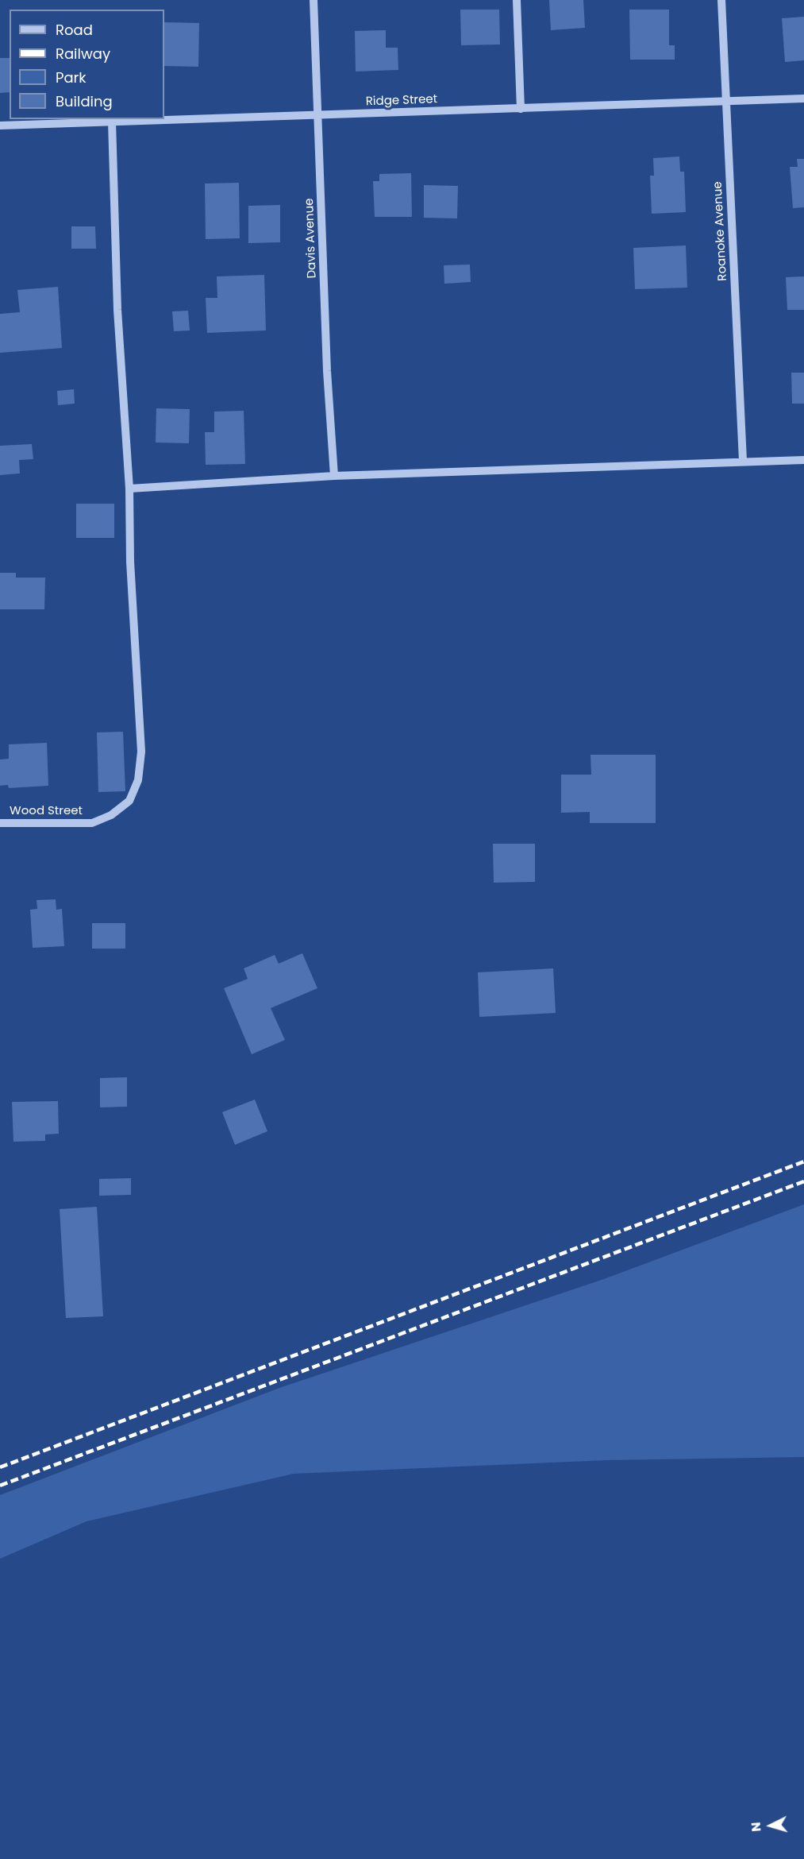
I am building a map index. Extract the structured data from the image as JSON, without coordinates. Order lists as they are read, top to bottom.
{
  "streets": {
    "street": [
      "Ridge Street",
      "Roanoke Avenue",
      "Davis Avenue",
      "Wood Street"
    ]
  },
  "crossings": [
    ["Ridge Street", "Roanoke Avenue"],
    ["Ridge Street", "Davis Avenue"]
  ],
  "legend": [
    "Road",
    "Railway",
    "Park",
    "Building"
  ],
  "north": "left"
}
